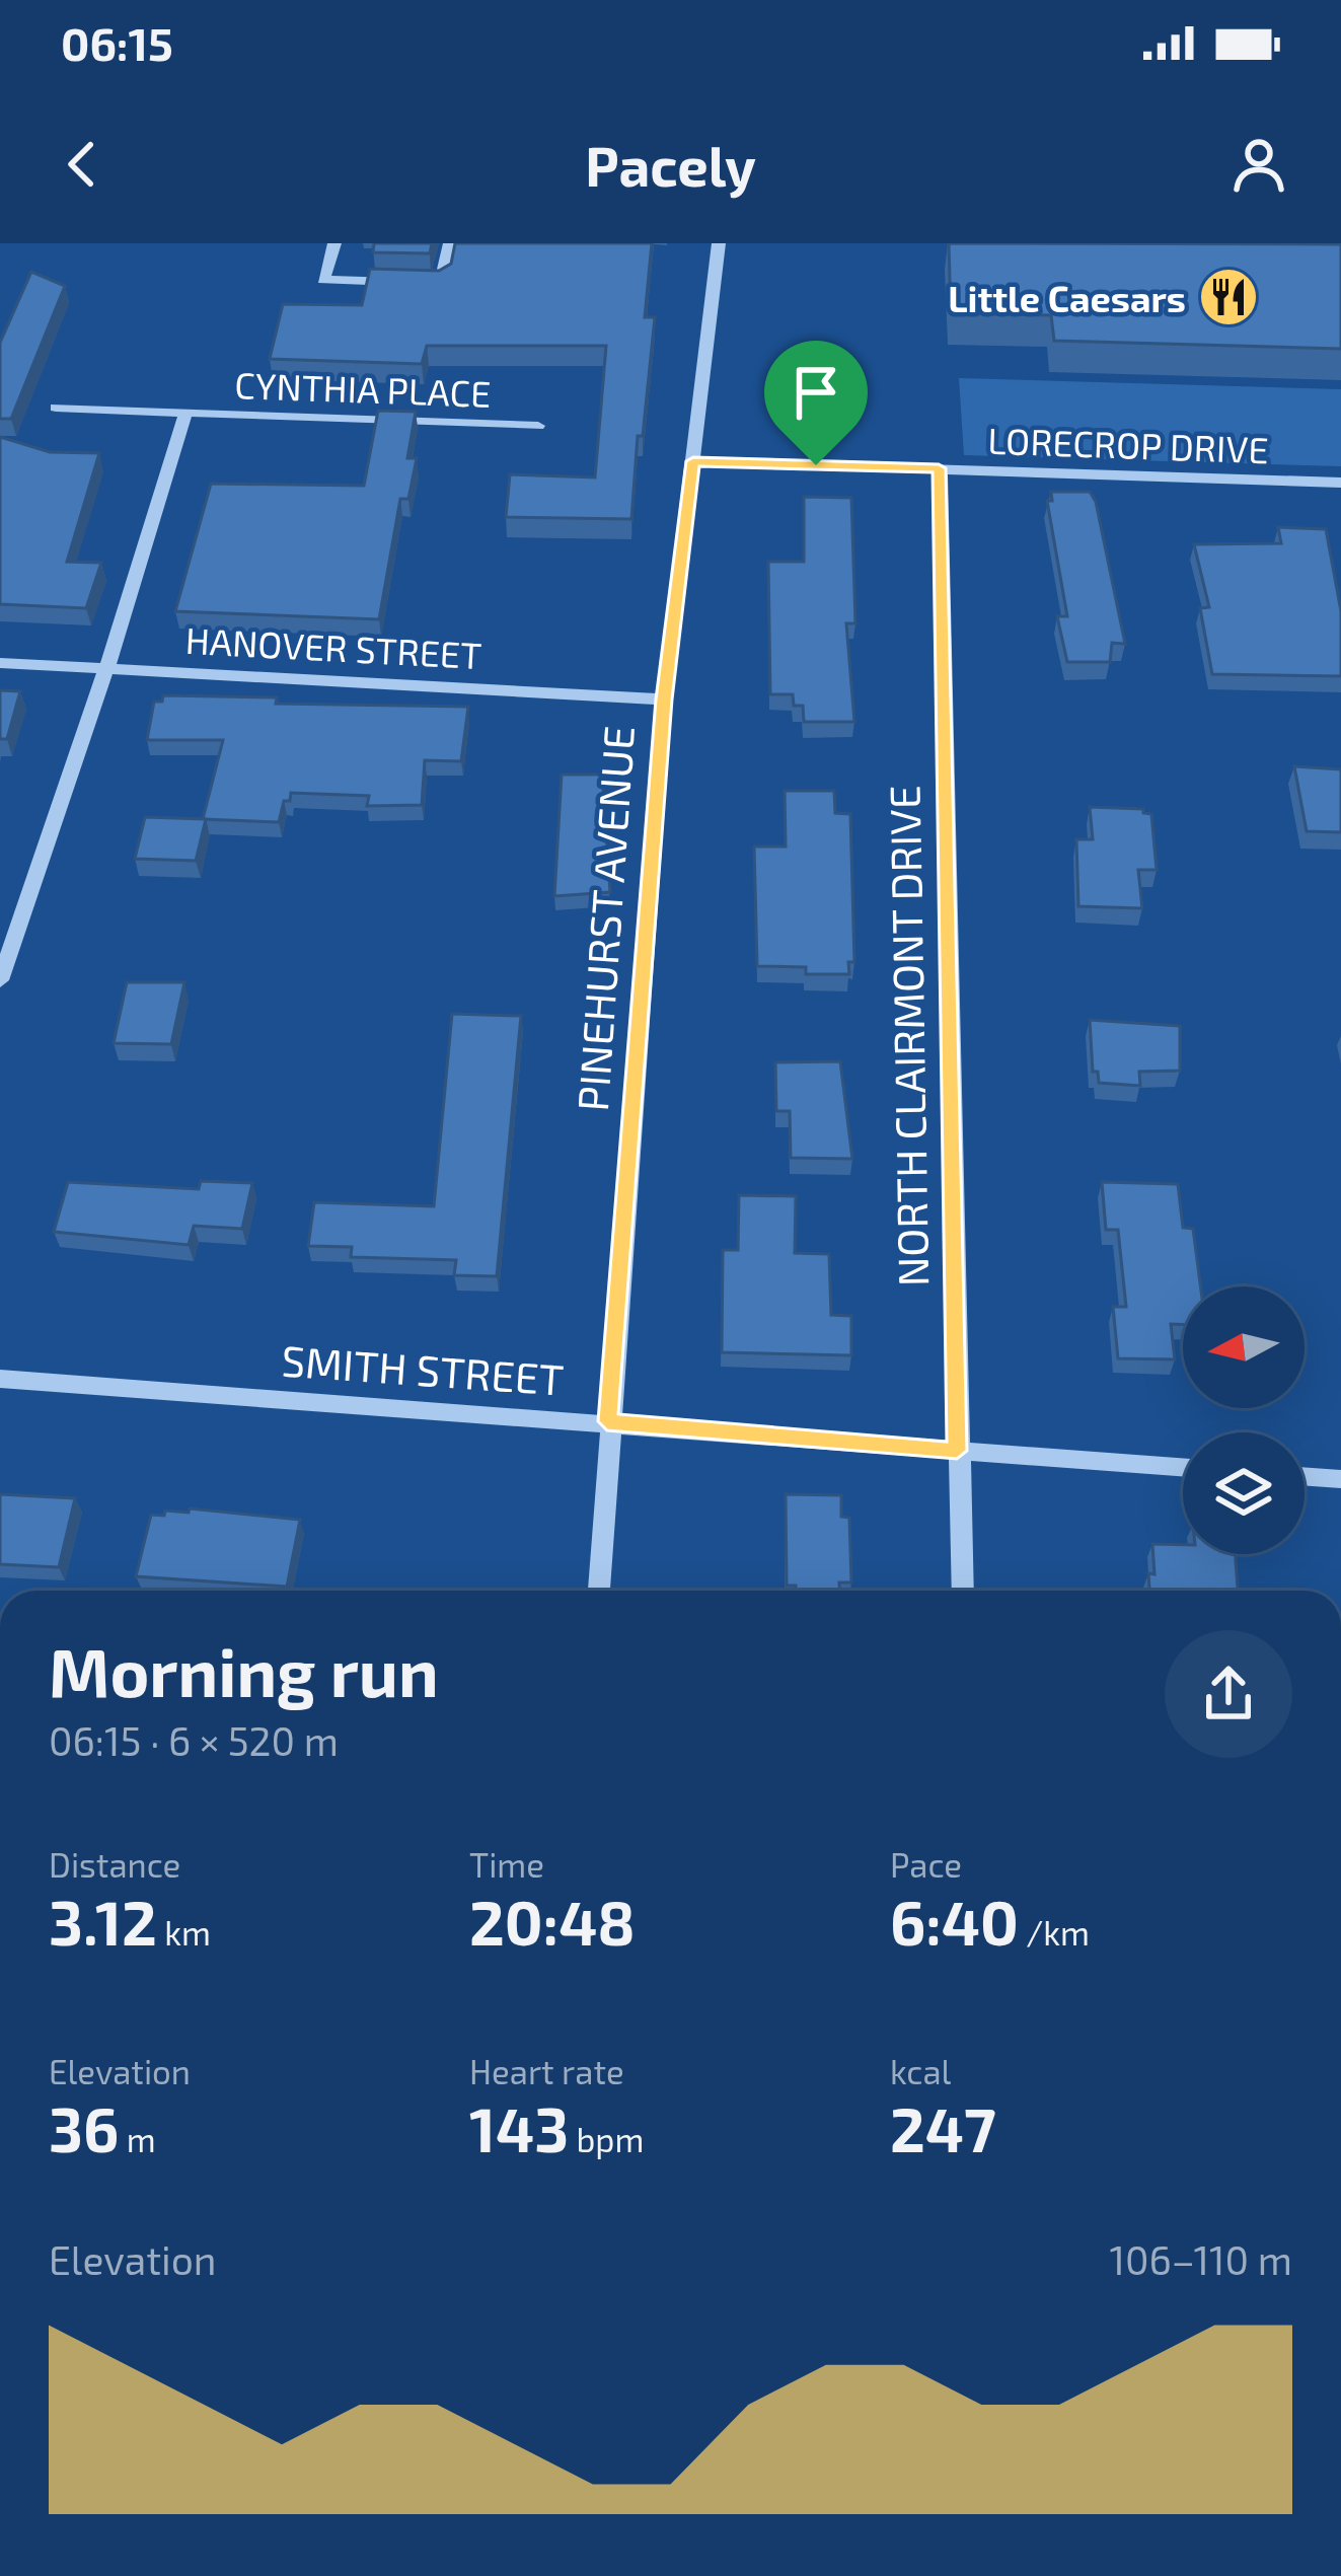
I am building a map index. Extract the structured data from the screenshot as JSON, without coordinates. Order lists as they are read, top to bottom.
{
  "streets": {
    "street": [
      "CYNTHIA PLACE",
      "LORECROP DRIVE",
      "HANOVER STREET",
      "PINEHURST AVENUE",
      "NORTH CLAIRMONT DRIVE",
      "SMITH STREET"
    ]
  },
  "crossings": [
    ["CYNTHIA PLACE", "HANOVER STREET"],
    ["LORECROP DRIVE", "PINEHURST AVENUE"],
    ["LORECROP DRIVE", "NORTH CLAIRMONT DRIVE"],
    ["HANOVER STREET", "PINEHURST AVENUE"],
    ["PINEHURST AVENUE", "SMITH STREET"],
    ["NORTH CLAIRMONT DRIVE", "SMITH STREET"]
  ],
  "places": {
    "restaurant": ["Little Caesars"]
  },
  "north": "left",
  "page": {
    "status": "06:15",
    "header": "Pacely",
    "heading": ["Morning run", "06:15 · 6 × 520 m"],
    "stats": [
      ["Distance", "3.12 km"],
      ["Time", "20:48"],
      ["Pace", "6:40 /km"],
      ["Elevation", "36 m"],
      ["Heart rate", "143 bpm"],
      ["kcal", "247"]
    ],
    "chart": ["Elevation", "106–110 m"]
  }
}
